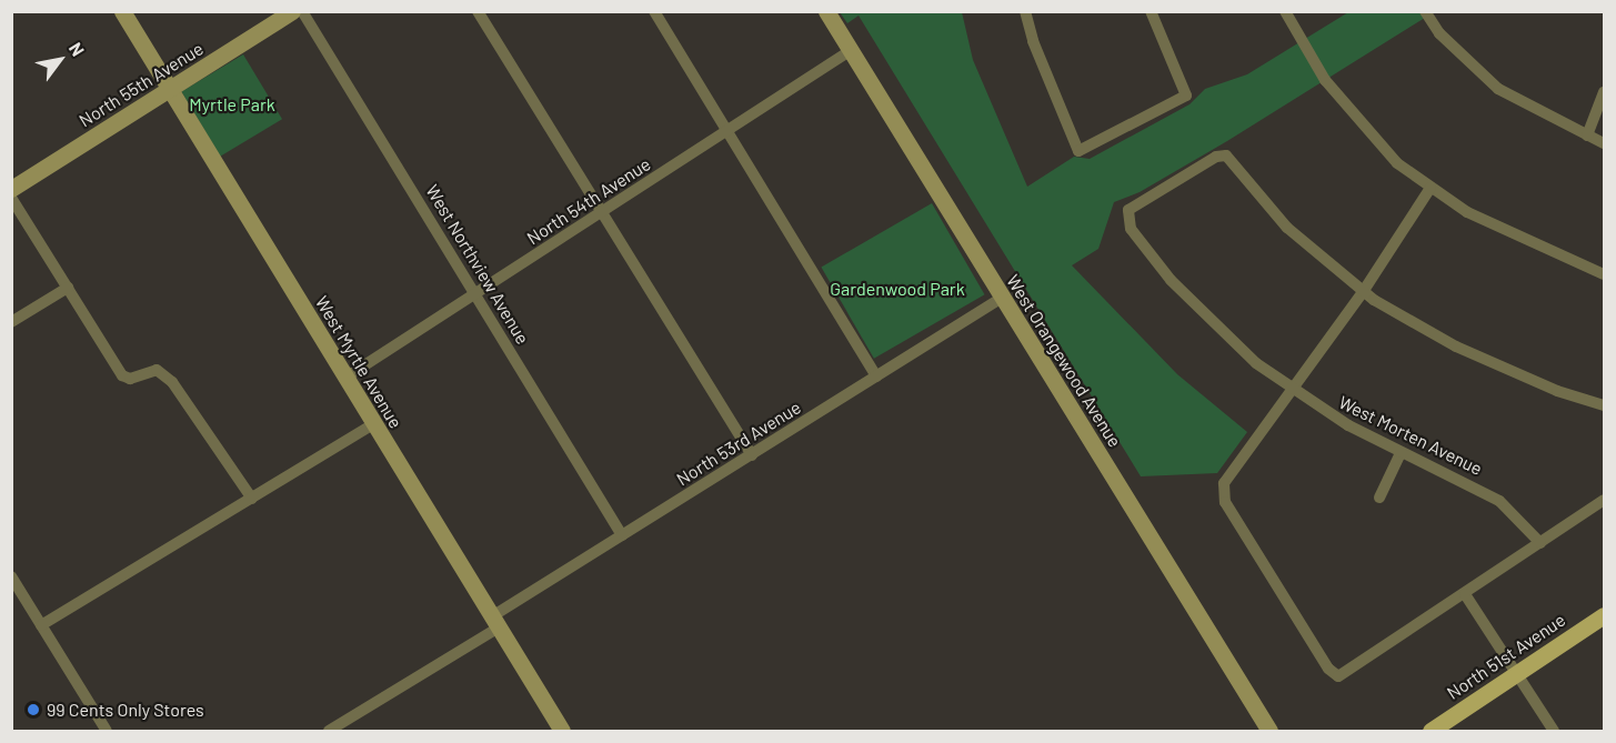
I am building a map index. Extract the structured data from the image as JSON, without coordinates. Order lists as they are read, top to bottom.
{
  "streets": {
    "main road": ["North 51st Avenue"],
    "street": [
      "North 55th Avenue",
      "North 54th Avenue",
      "West Northview Avenue",
      "West Orangewood Avenue",
      "West Myrtle Avenue",
      "West Morten Avenue",
      "North 53rd Avenue"
    ]
  },
  "crossings": [
    ["North 55th Avenue", "West Myrtle Avenue"],
    ["North 54th Avenue", "West Northview Avenue"],
    ["North 54th Avenue", "West Orangewood Avenue"],
    ["North 54th Avenue", "West Myrtle Avenue"],
    ["West Northview Avenue", "North 53rd Avenue"],
    ["West Orangewood Avenue", "North 53rd Avenue"],
    ["West Myrtle Avenue", "North 53rd Avenue"]
  ],
  "parks": ["Myrtle Park", "Gardenwood Park"],
  "places": ["99 Cents Only Stores"],
  "north": "top right"
}
